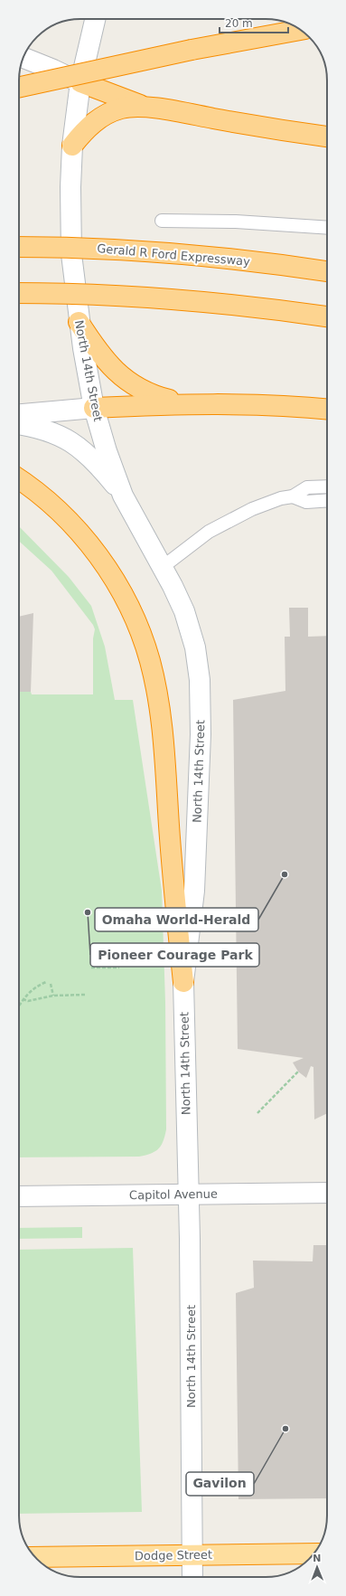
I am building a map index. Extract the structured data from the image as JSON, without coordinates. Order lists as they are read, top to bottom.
{
  "streets": {
    "highway": ["Gerald R Ford Expressway", "Dodge Street"],
    "main road": ["North 14th Street", "Capitol Avenue"]
  },
  "crossings": [
    ["North 14th Street", "Capitol Avenue"],
    ["North 14th Street", "Dodge Street"]
  ],
  "places": ["Omaha World-Herald", "Pioneer Courage Park", "Gavilon"],
  "scale_bar": "20 m",
  "north": "top"
}
